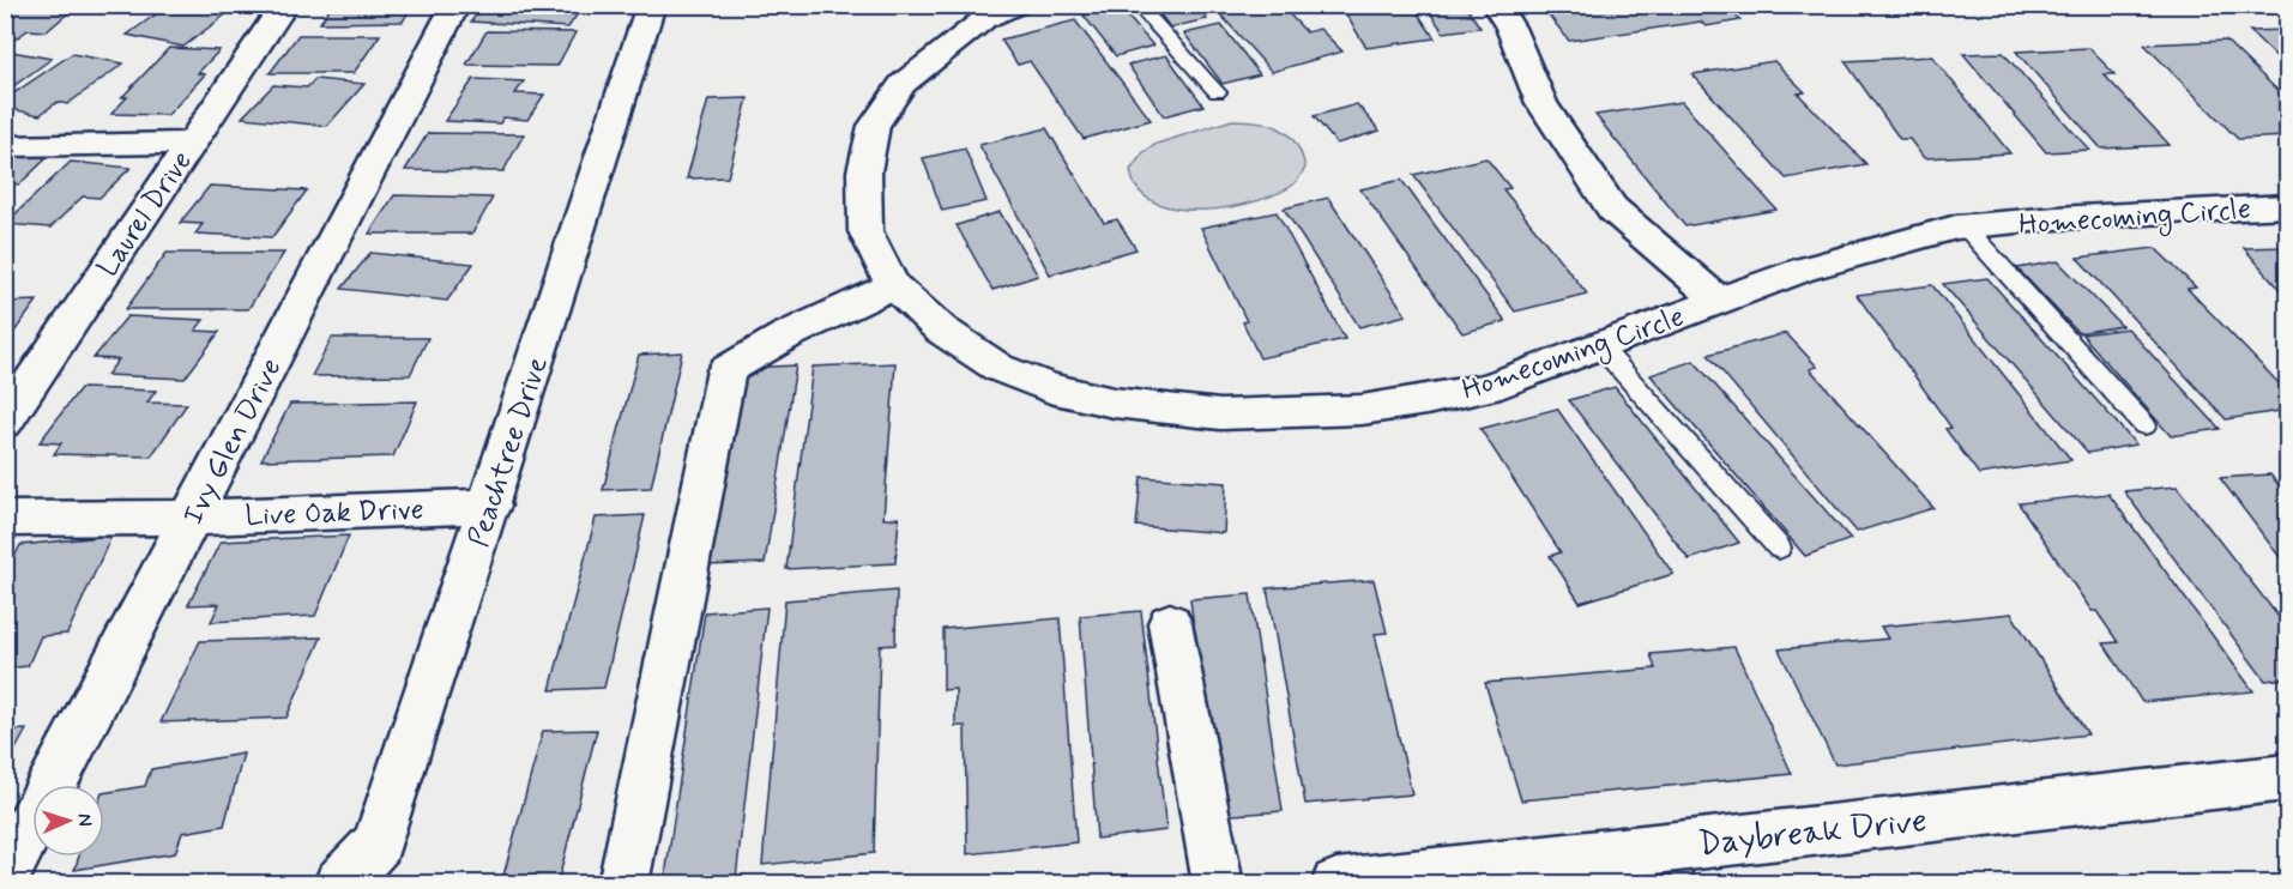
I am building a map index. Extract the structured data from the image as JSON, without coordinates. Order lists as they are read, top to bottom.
{
  "streets": {
    "street": [
      "Laurel Drive",
      "Homecoming Circle",
      "Ivy Glen Drive",
      "Peachtree Drive",
      "Live Oak Drive",
      "Daybreak Drive"
    ]
  },
  "crossings": [
    ["Ivy Glen Drive", "Live Oak Drive"],
    ["Peachtree Drive", "Live Oak Drive"]
  ],
  "north": "right"
}
